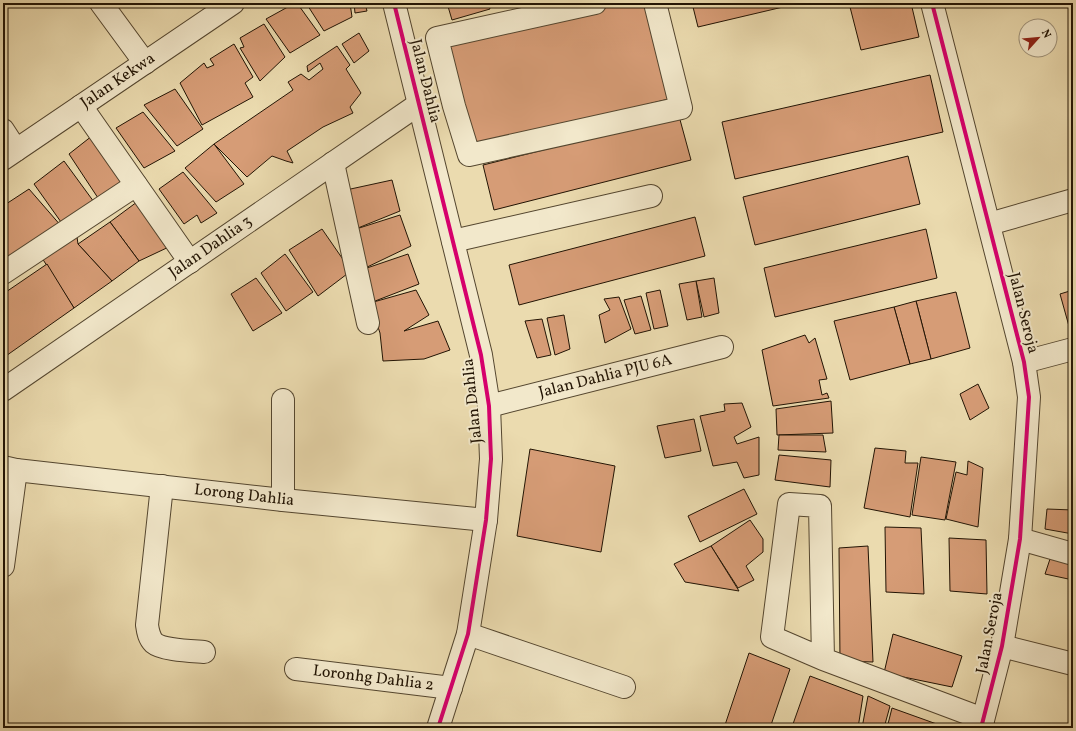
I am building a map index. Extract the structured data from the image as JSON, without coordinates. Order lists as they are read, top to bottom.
{
  "streets": {
    "street": [
      "Jalan Kekwa",
      "Jalan Dahlia",
      "Jalan Dahlia 3",
      "Jalan Seroja",
      "Jalan Dahlia PJU 6A",
      "Lorong Dahlia",
      "Loronhg Dahlia 2"
    ]
  },
  "crossings": [
    ["Jalan Dahlia", "Jalan Dahlia 3"],
    ["Jalan Dahlia", "Jalan Dahlia PJU 6A"],
    ["Jalan Dahlia", "Lorong Dahlia"],
    ["Jalan Dahlia", "Loronhg Dahlia 2"]
  ],
  "north": "top right"
}
